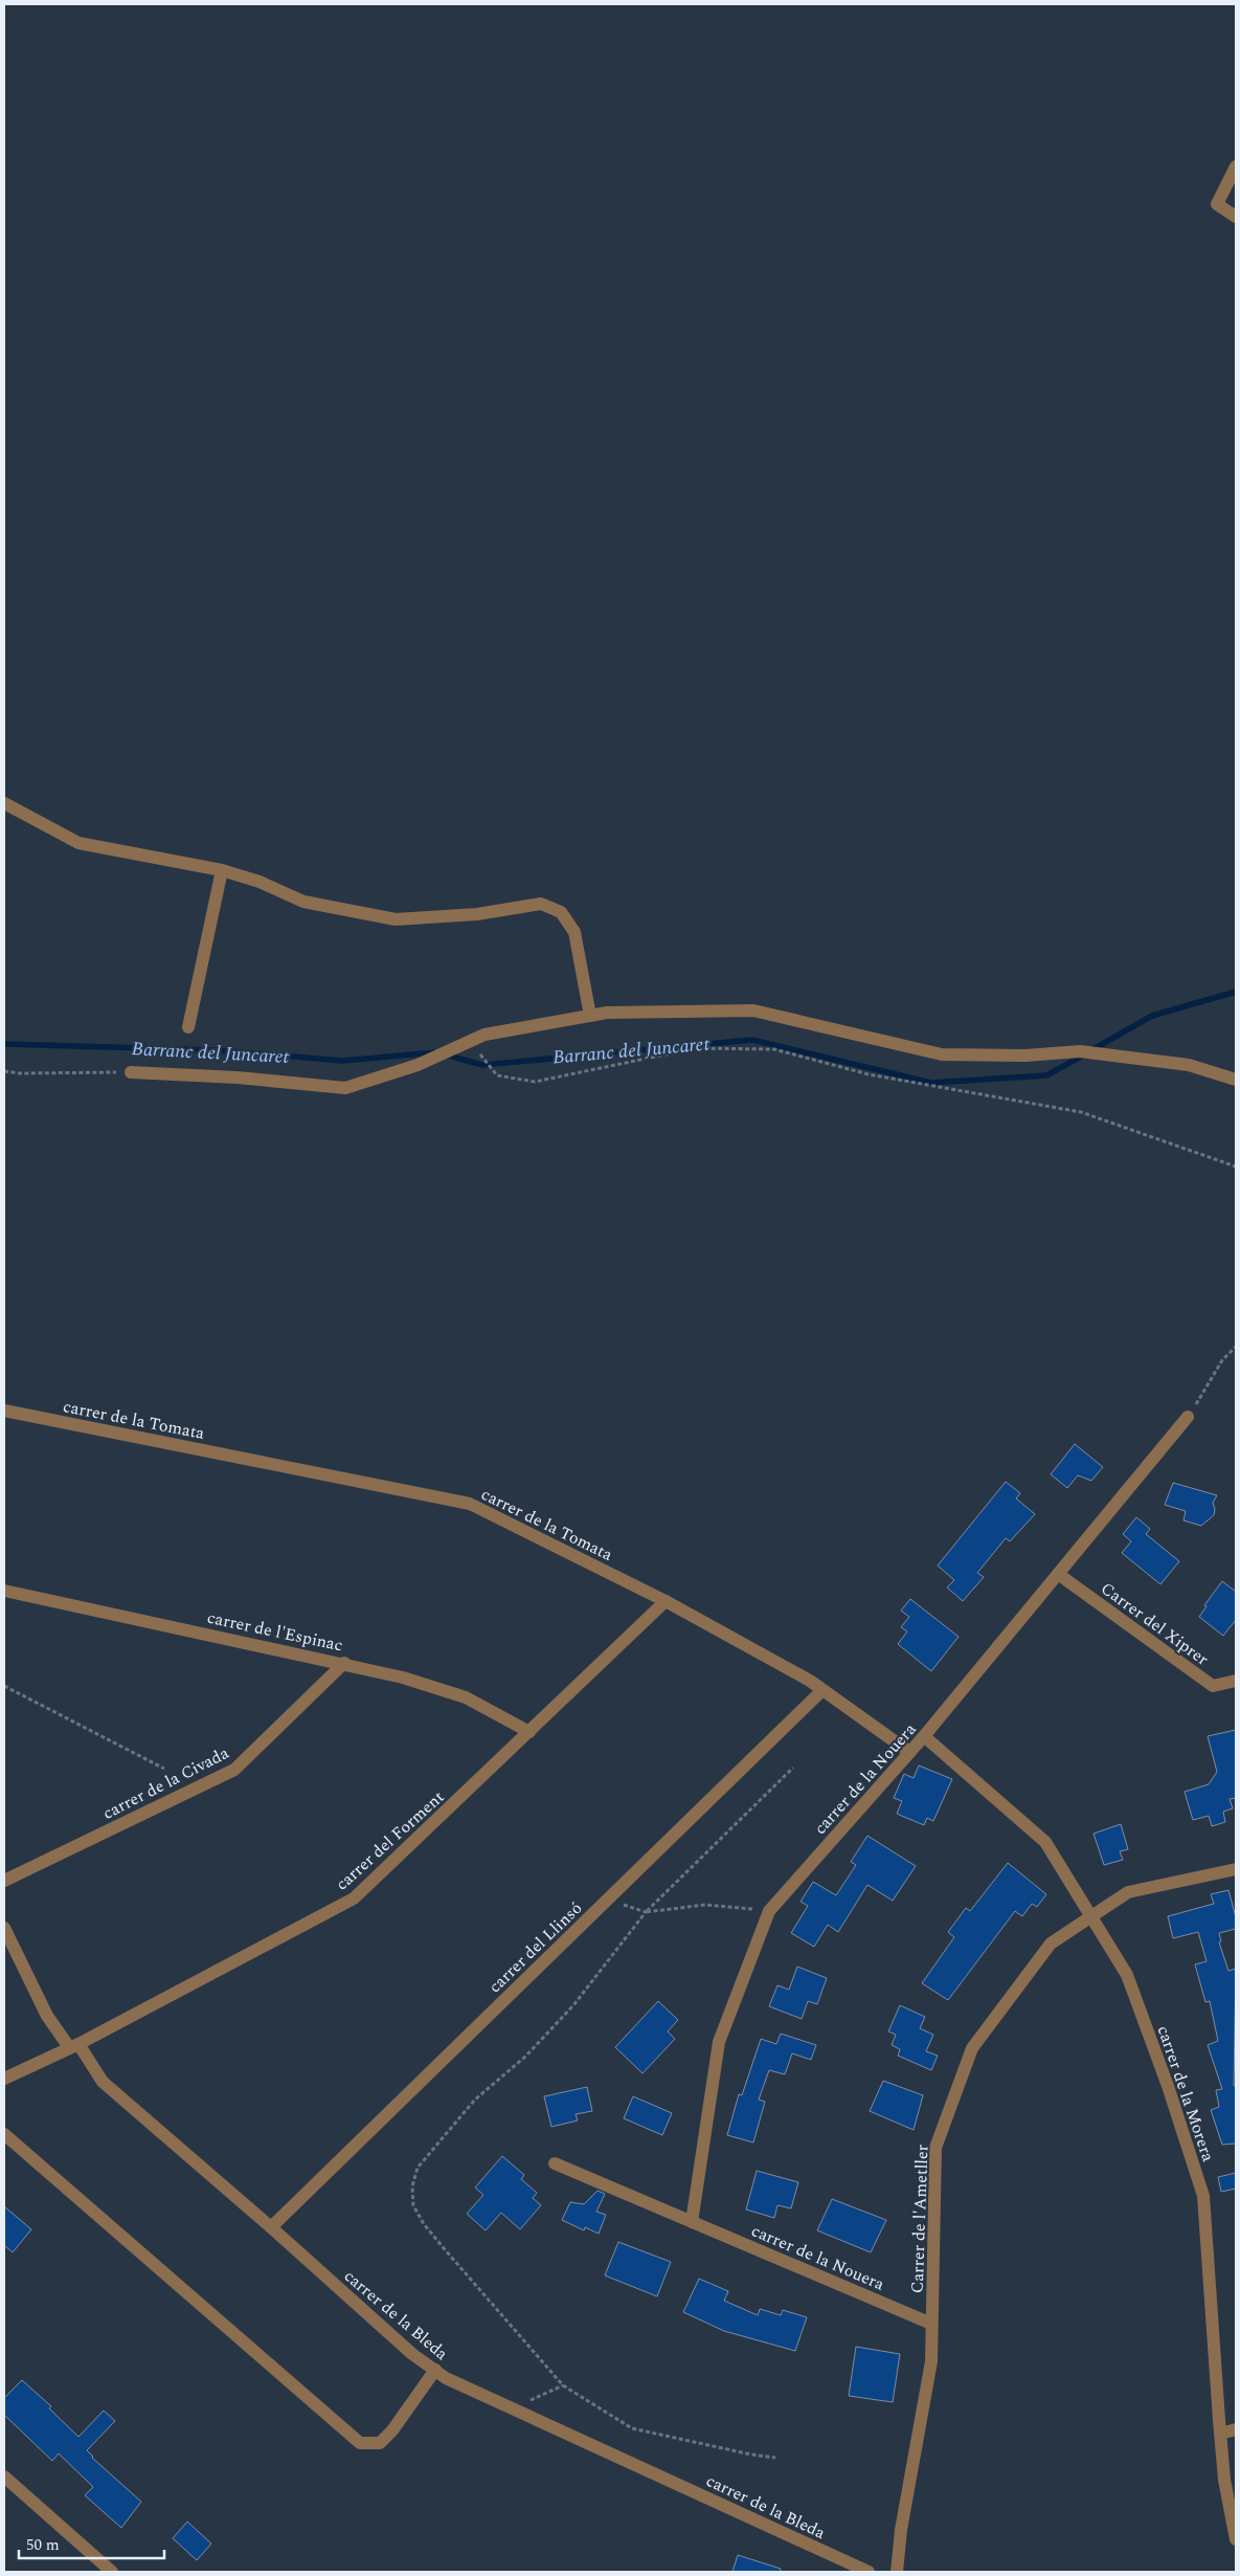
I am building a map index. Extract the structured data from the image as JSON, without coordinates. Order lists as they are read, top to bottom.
{
  "streets": {
    "street": [
      "carrer de la Tomata",
      "Carrer del Xiprer",
      "carrer de l'Espinac",
      "carrer de la Nouera",
      "carrer de la Civada",
      "carrer del Forment",
      "carrer del Llinsó",
      "carrer de la Morera",
      "Carrer de l'Ametller",
      "carrer de la Bleda"
    ]
  },
  "crossings": [
    ["carrer de la Tomata", "carrer de la Nouera"],
    ["carrer de la Tomata", "carrer del Forment"],
    ["carrer de la Tomata", "carrer del Llinsó"],
    ["Carrer del Xiprer", "carrer de la Nouera"],
    ["carrer de l'Espinac", "carrer de la Civada"],
    ["carrer de l'Espinac", "carrer del Forment"],
    ["carrer de la Nouera", "carrer de la Morera"],
    ["carrer de la Nouera", "Carrer de l'Ametller"],
    ["carrer del Forment", "carrer de la Bleda"],
    ["carrer del Llinsó", "carrer de la Bleda"],
    ["carrer de la Morera", "Carrer de l'Ametller"]
  ],
  "water": ["Barranc del Juncaret"],
  "scale_bar": "50 m"
}
